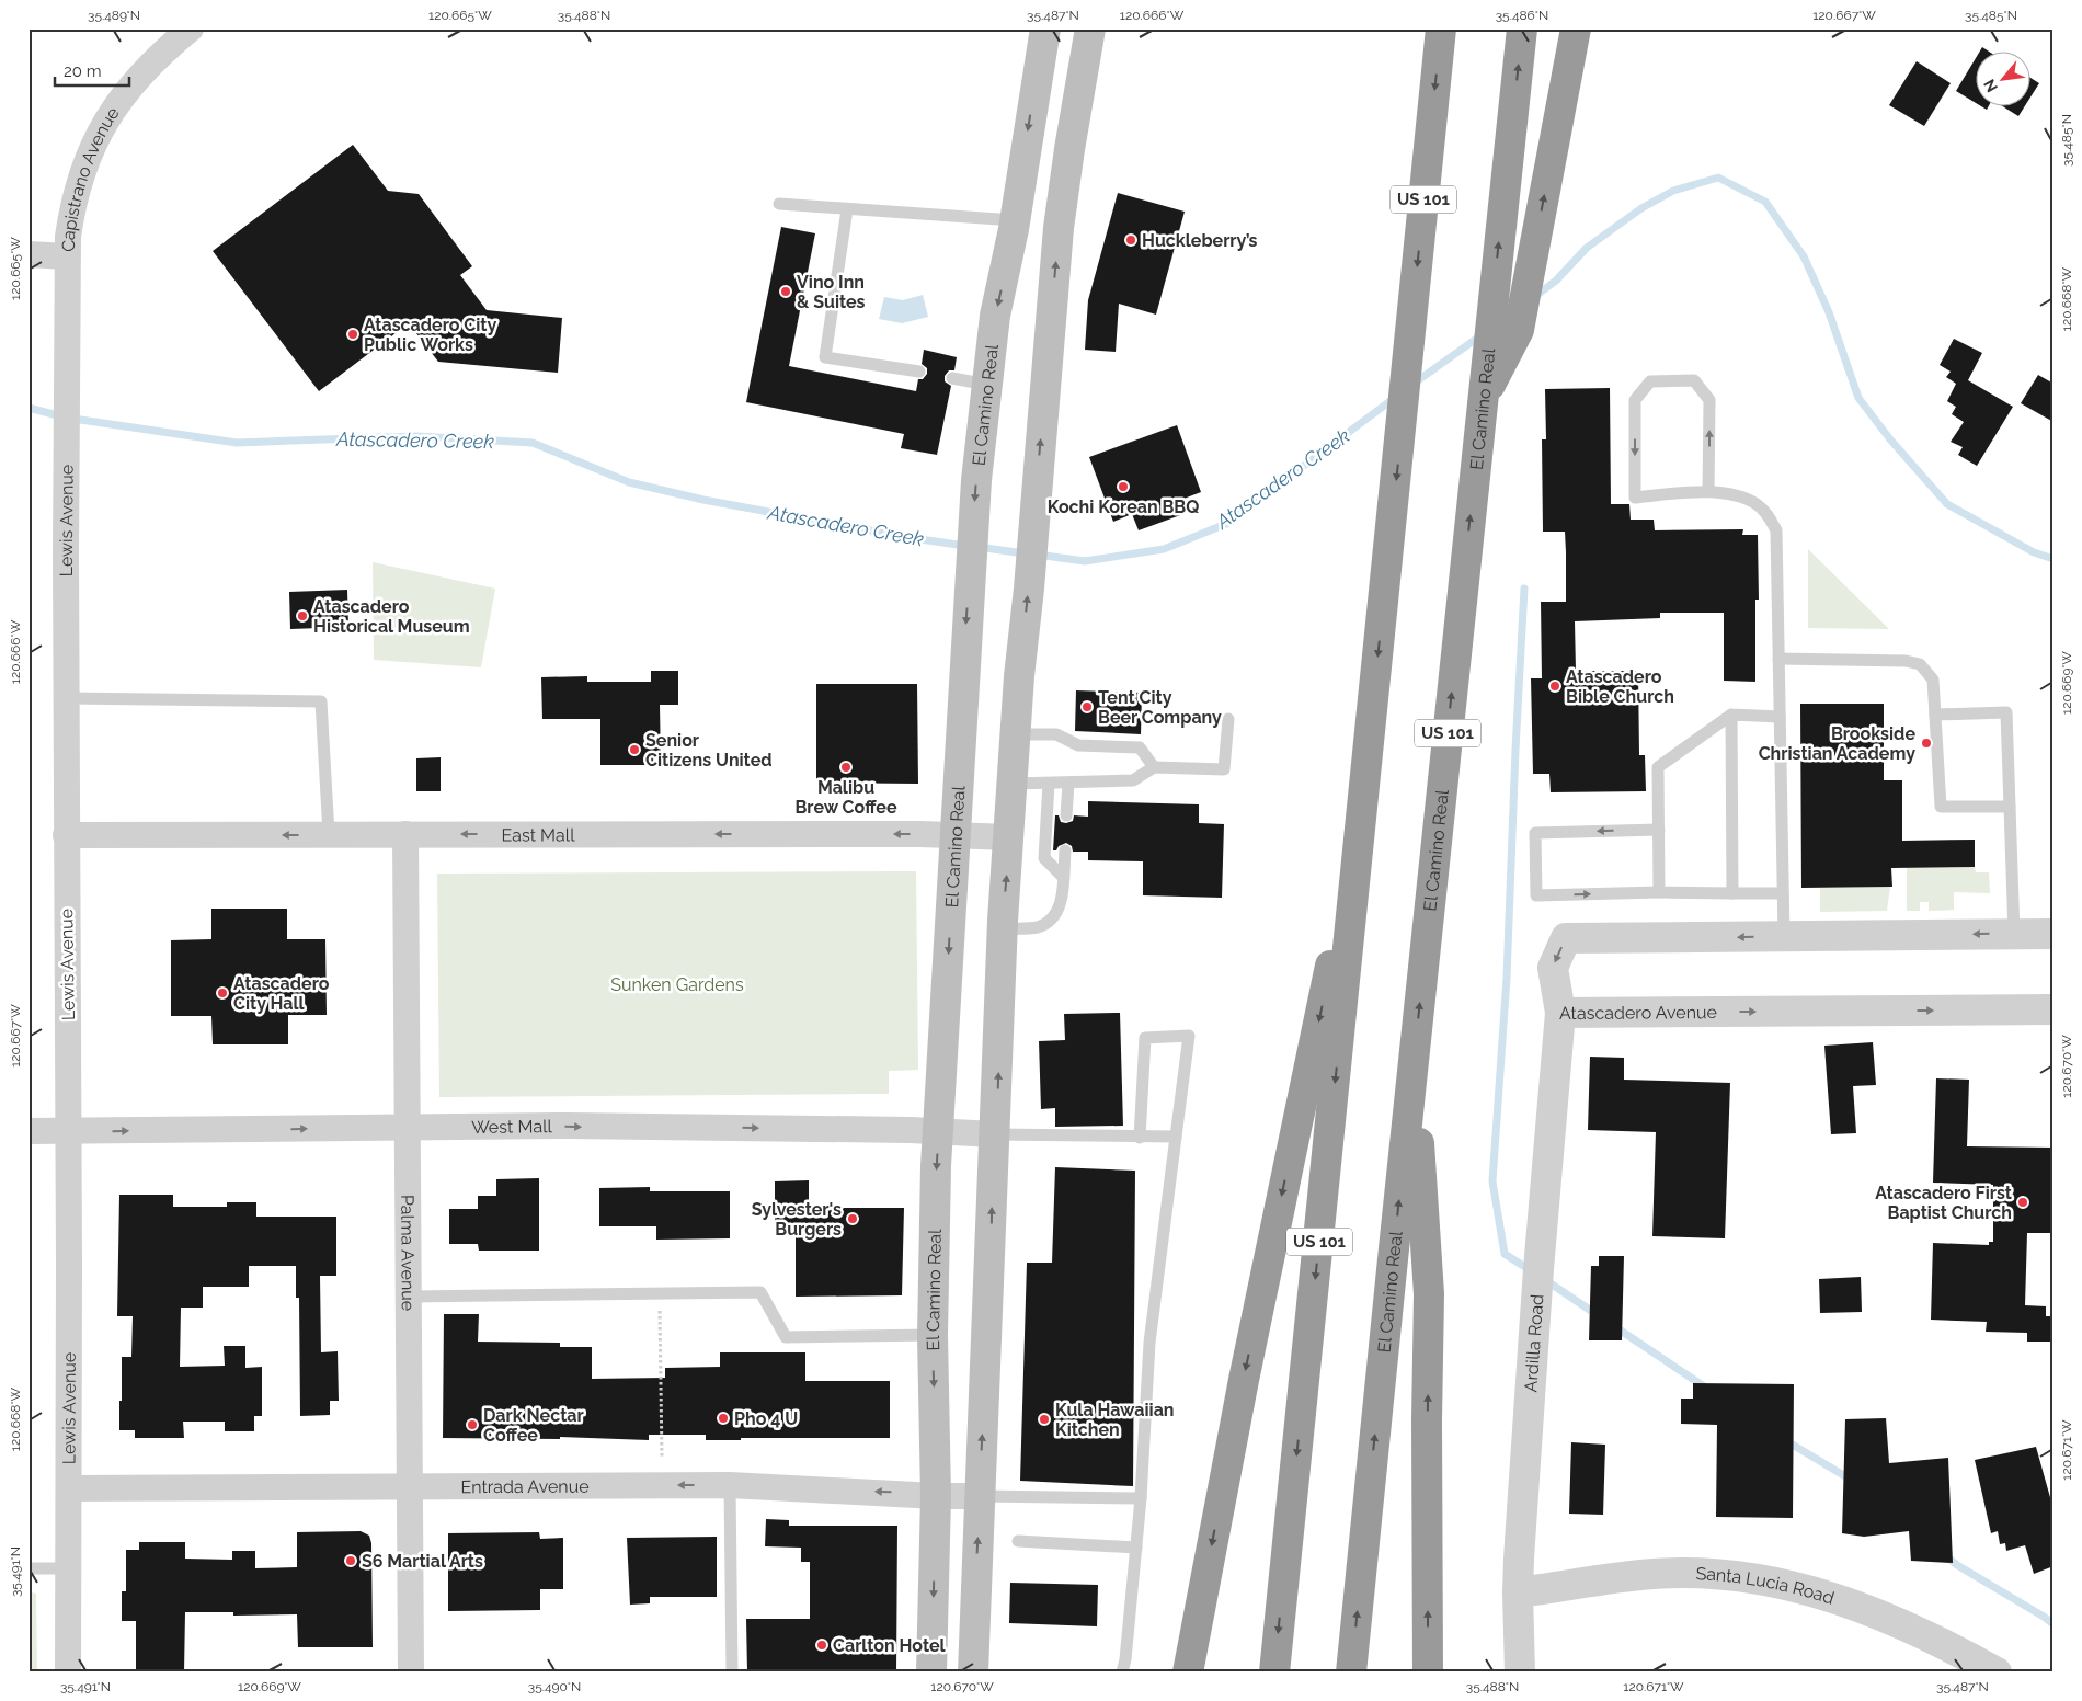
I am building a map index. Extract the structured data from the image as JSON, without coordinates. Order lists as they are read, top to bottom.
{
  "streets": {
    "highway": ["US 101", "El Camino Real"],
    "street": [
      "Capistrano Avenue",
      "Lewis Avenue",
      "East Mall",
      "Atascadero Avenue",
      "West Mall",
      "Palma Avenue",
      "Ardilla Road",
      "Entrada Avenue",
      "Santa Lucia Road"
    ]
  },
  "crossings": [
    ["Capistrano Avenue", "Lewis Avenue"],
    ["El Camino Real", "East Mall"],
    ["El Camino Real", "West Mall"],
    ["El Camino Real", "Entrada Avenue"],
    ["Lewis Avenue", "East Mall"],
    ["Lewis Avenue", "West Mall"],
    ["Lewis Avenue", "Entrada Avenue"],
    ["East Mall", "Palma Avenue"],
    ["Atascadero Avenue", "Ardilla Road"],
    ["West Mall", "Palma Avenue"],
    ["Palma Avenue", "Entrada Avenue"],
    ["Ardilla Road", "Santa Lucia Road"]
  ],
  "one_way": ["East Mall", "West Mall", "Entrada Avenue"],
  "water": ["Atascadero Creek"],
  "parks": ["Sunken Gardens"],
  "places": [
    "Huckleberry’s",
    "Vino Inn & Suites",
    "Atascadero City Public Works",
    "Kochi Korean BBQ",
    "Atascadero Historical Museum",
    "Atascadero Bible Church",
    "Tent City Beer Company",
    "Brookside Christian Academy",
    "Senior Citizens United",
    "Malibu Brew Coffee",
    "Atascadero City Hall",
    "Atascadero First Baptist Church",
    "Sylvester's Burgers",
    "Pho 4 U",
    "Kula Hawaiian Kitchen",
    "Dark Nectar Coffee",
    "S6 Martial Arts",
    "Carlton Hotel"
  ],
  "scale_bar": "20 m",
  "north": "bottom left",
  "coordinates": [
    "35.489°N",
    "120.665°W",
    "35.488°N",
    "35.487°N",
    "120.666°W",
    "35.486°N",
    "120.667°W",
    "35.485°N",
    "120.668°W",
    "120.669°W",
    "120.670°W",
    "120.671°W",
    "35.491°N",
    "35.490°N"
  ]
}
